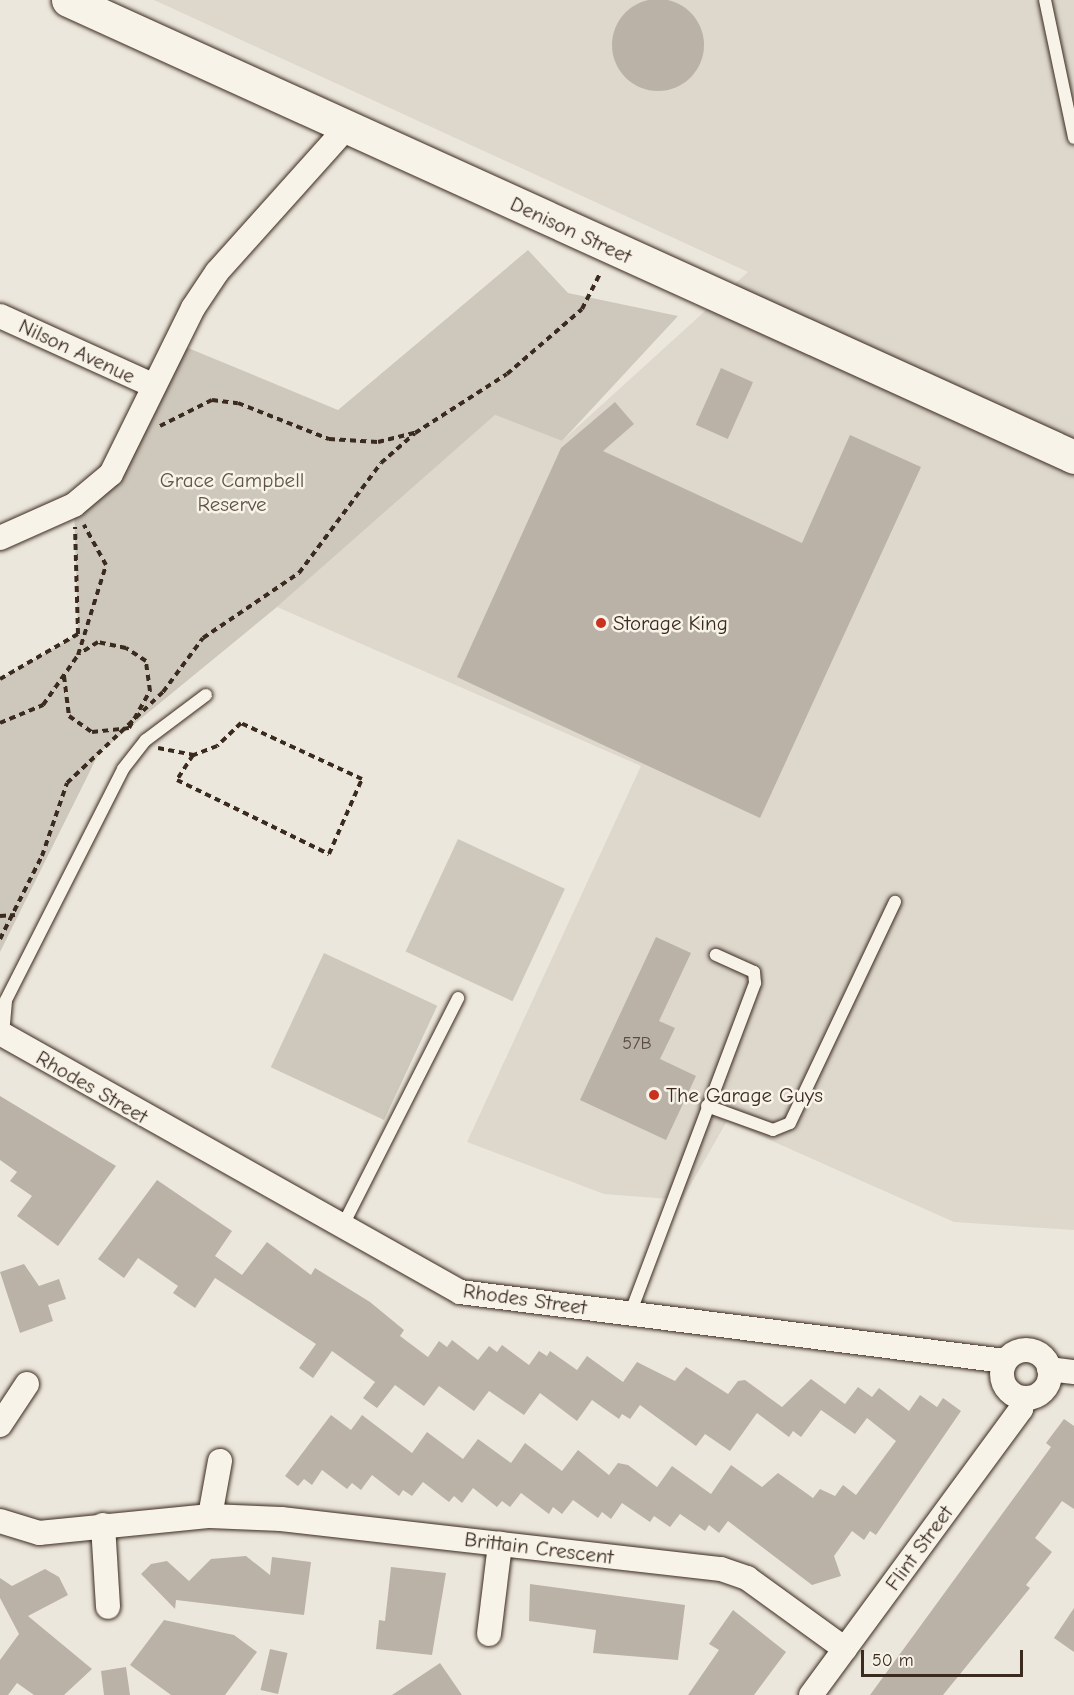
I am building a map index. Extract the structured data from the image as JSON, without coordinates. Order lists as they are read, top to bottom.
{
  "streets": {
    "main road": ["Denison Street"],
    "street": [
      "Nilson Avenue",
      "Rhodes Street",
      "Brittain Crescent",
      "Flint Street"
    ]
  },
  "crossings": [
    ["Rhodes Street", "Flint Street"],
    ["Brittain Crescent", "Flint Street"]
  ],
  "parks": ["Grace Campbell Reserve"],
  "places": ["Storage King", "The Garage Guys"],
  "house_numbers": ["57B"],
  "scale_bar": "50 m"
}
